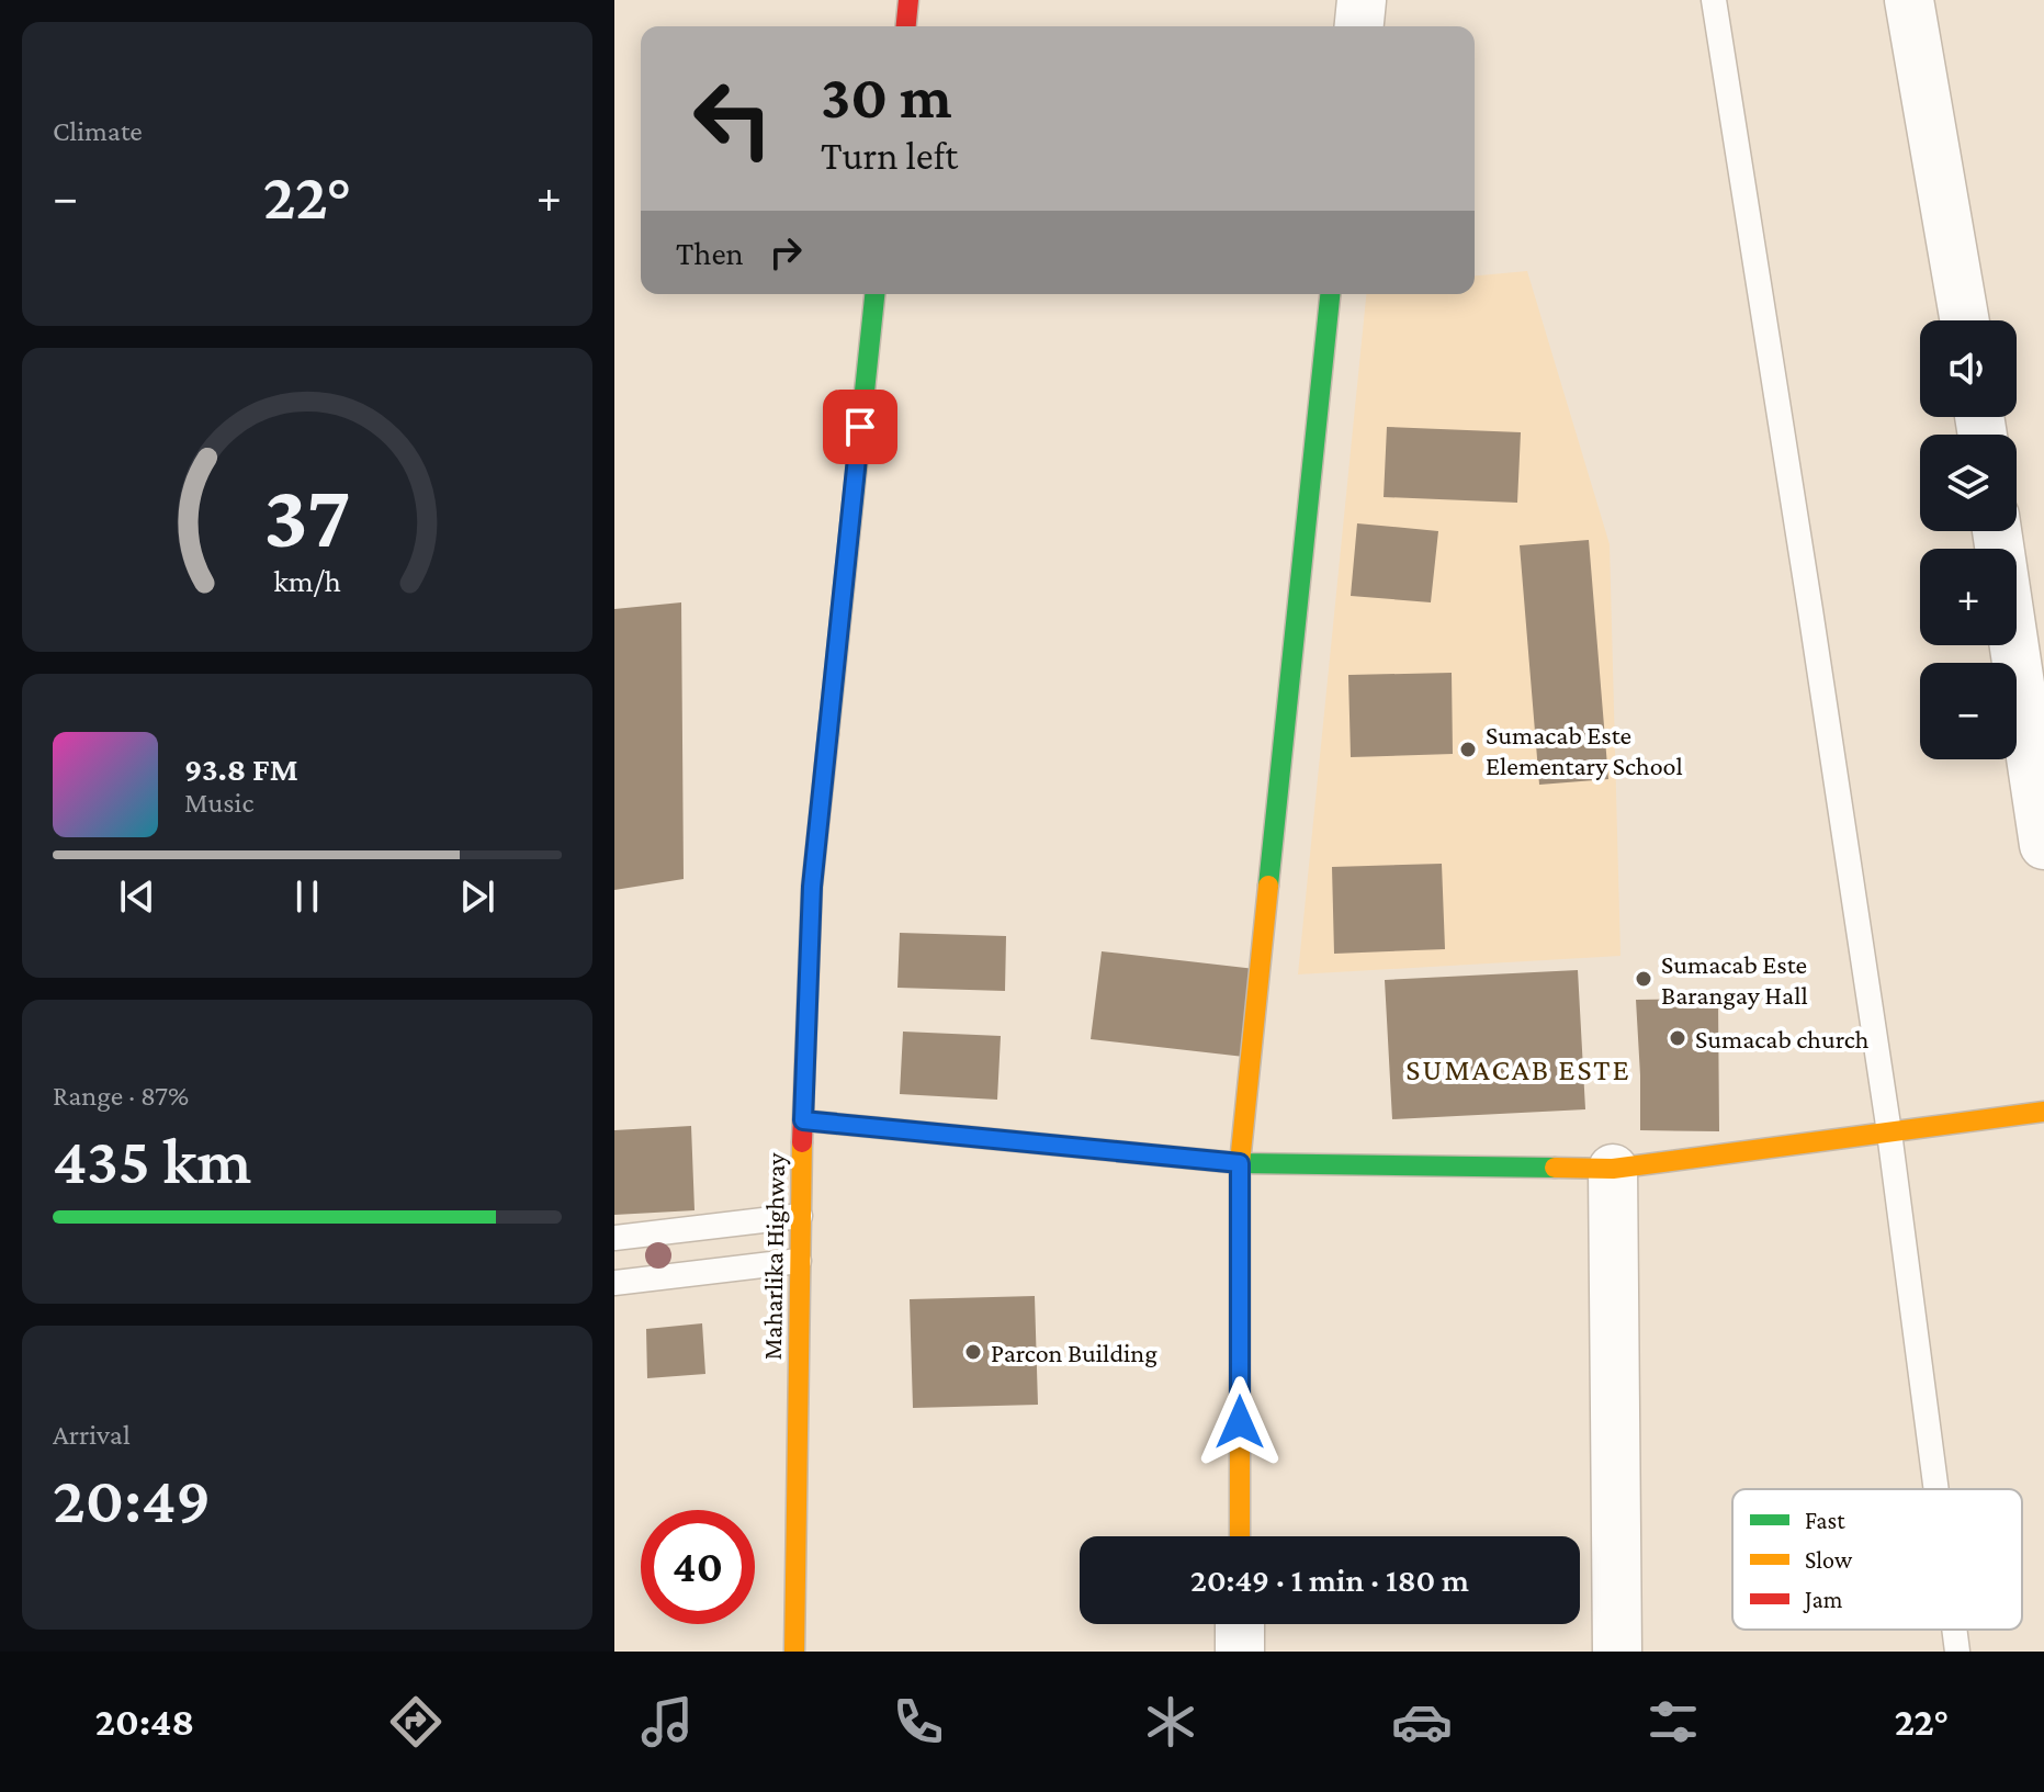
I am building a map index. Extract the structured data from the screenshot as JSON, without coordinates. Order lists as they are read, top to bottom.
{
  "streets": {
    "street": ["Maharlika Highway"]
  },
  "districts": ["SUMACAB ESTE"],
  "places": [
    "Sumacab Este Elementary School",
    "Sumacab Este Barangay Hall",
    "Sumacab church",
    "Parcon Building"
  ],
  "legend": ["Fast", "Slow", "Jam"],
  "page": {
    "tile": [
      "Climate",
      ["Range · 87%", "435 km"],
      ["Arrival", "20:49"]
    ],
    "turn": ["30 m", "Turn left"],
    "heat": ["−", "22°", "+"],
    "then": "Then",
    "map_buttons": ["+", "−"],
    "song": ["93.8 FM", "Music"],
    "limit": "40",
    "trip": "20:49 · 1 min · 180 m",
    "tabs": ["20:48", "22°"],
    "gauge": ["37", "km/h"]
  }
}
